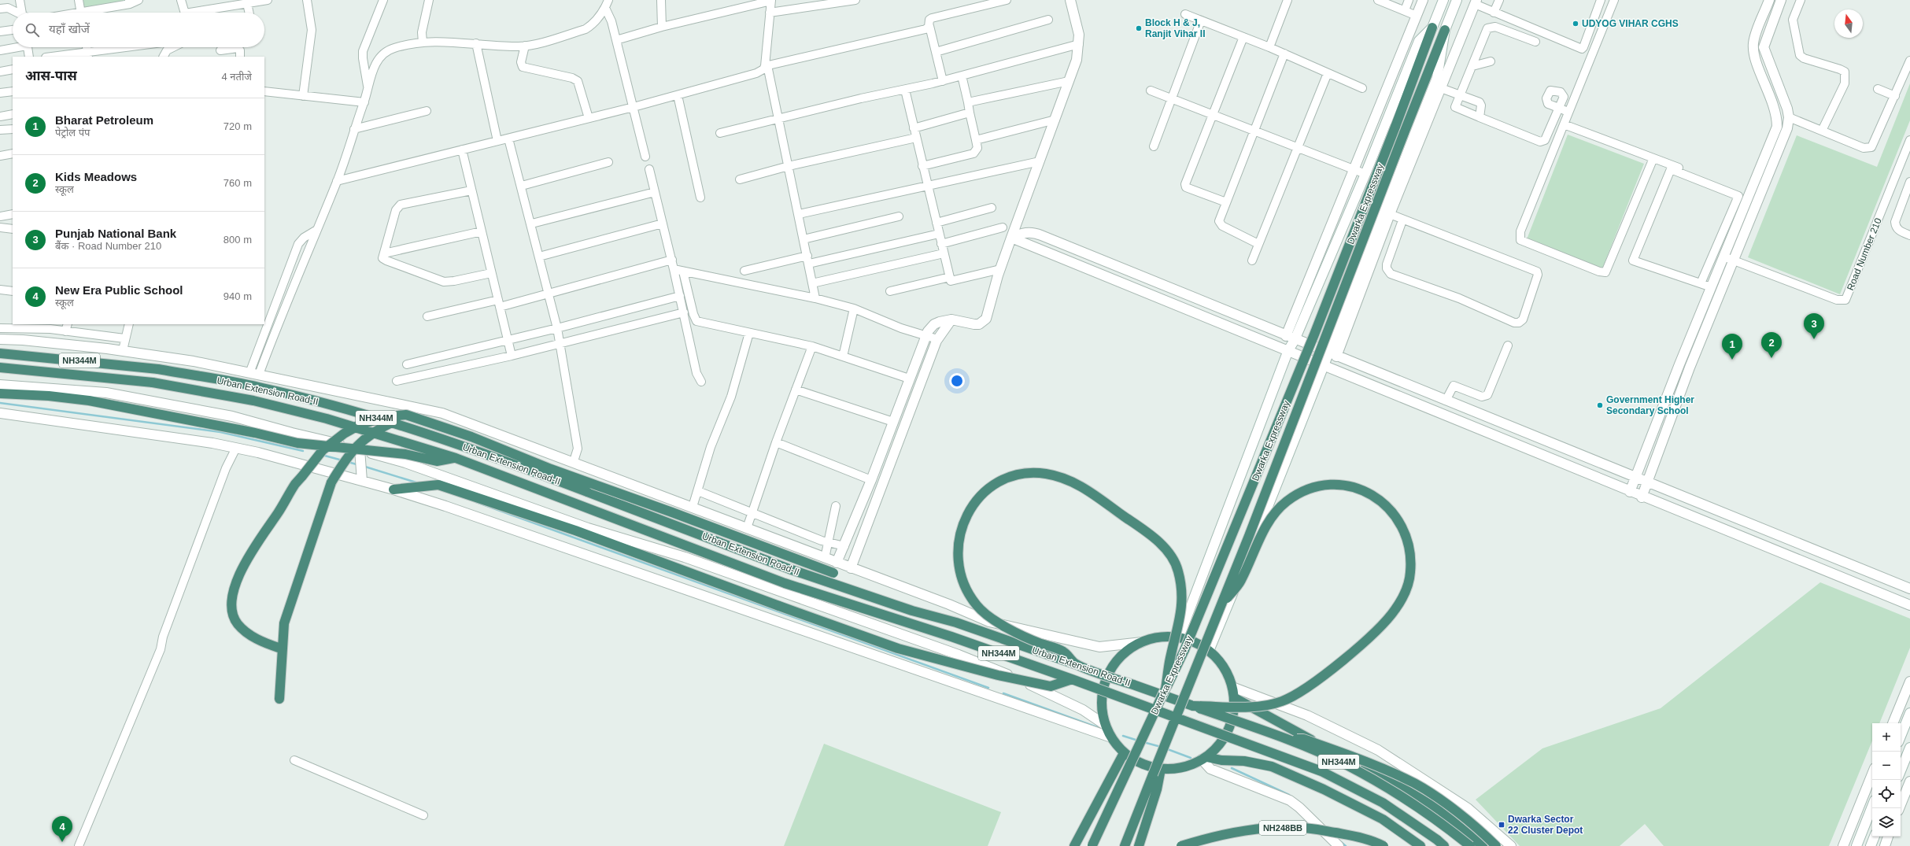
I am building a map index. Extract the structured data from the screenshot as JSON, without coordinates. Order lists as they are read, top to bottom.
{
  "streets": {
    "highway": [
      "Dwarka Expressway",
      "NH344M",
      "Urban Extension Road-II",
      "NH248BB"
    ],
    "street": ["Road Number 210"]
  },
  "places": {
    "other": ["UDYOG VIHAR CGHS", "Block H & J, Ranjit Vihar II", "Government Higher Secondary School"],
    "transit": ["Dwarka Sector 22 Cluster Depot"]
  },
  "north": "top",
  "page": {
    "search": "यहाँ खोजें",
    "heading": ["आस-पास", "4 नतीजे"],
    "list": [
      {
        "mark": "1",
        "name": "Bharat Petroleum",
        "note": "पेट्रोल पंप",
        "value": "720 m"
      },
      {
        "mark": "2",
        "name": "Kids Meadows",
        "note": "स्कूल",
        "value": "760 m"
      },
      {
        "mark": "3",
        "name": "Punjab National Bank",
        "note": "बैंक · Road Number 210",
        "value": "800 m"
      },
      {
        "mark": "4",
        "name": "New Era Public School",
        "note": "स्कूल",
        "value": "940 m"
      }
    ],
    "pins": [
      "3",
      "2",
      "1",
      "4"
    ],
    "map_buttons": ["+", "−"]
  }
}
